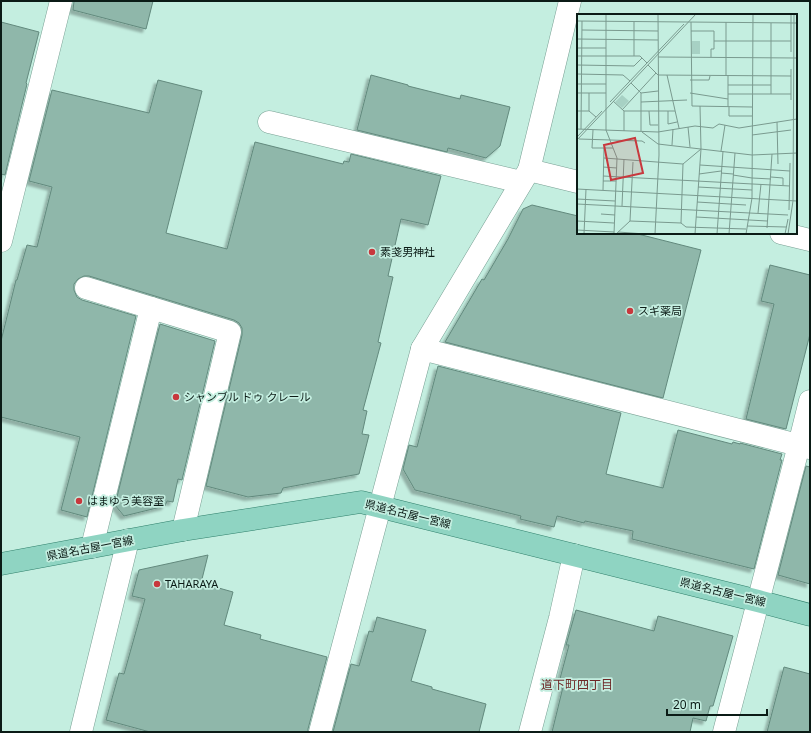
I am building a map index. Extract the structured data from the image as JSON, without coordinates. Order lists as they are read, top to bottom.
{
  "streets": {
    "main road": ["県道名古屋一宮線"]
  },
  "districts": ["道下町四丁目"],
  "places": [
    "素戔男神社",
    "スギ薬局",
    "シャンブル ドゥ クレール",
    "はまゆう美容室",
    "TAHARAYA"
  ],
  "scale_bar": "20 m"
}
